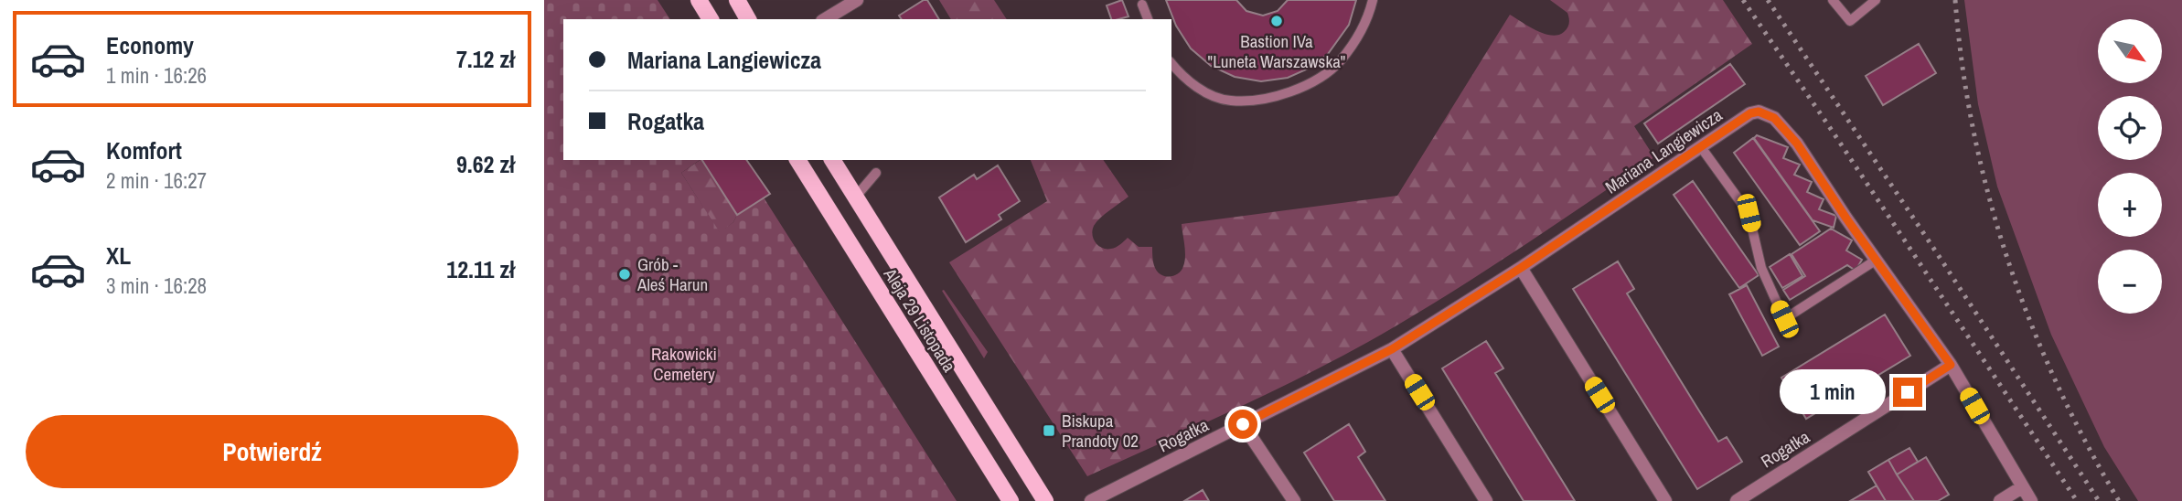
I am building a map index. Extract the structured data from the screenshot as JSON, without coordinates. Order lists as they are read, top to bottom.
{
  "streets": {
    "main road": ["Aleja 29 Listopada"],
    "street": ["Mariana Langiewicza", "Rogatka"]
  },
  "crossings": [
    ["Mariana Langiewicza", "Rogatka"]
  ],
  "parks": ["Rakowicki Cemetery"],
  "places": {
    "other": ["Bastion IVa \"Luneta Warszawska\"", "Grób - Aleś Harun"],
    "transit": ["Biskupa Prandoty 02"]
  },
  "north": "bottom right",
  "page": {
    "list": [
      {
        "name": "Economy",
        "note": "1 min · 16:26",
        "value": "7.12 zł"
      },
      {
        "name": "Komfort",
        "note": "2 min · 16:27",
        "value": "9.62 zł"
      },
      {
        "name": "XL",
        "note": "3 min · 16:28",
        "value": "12.11 zł"
      }
    ],
    "map_buttons": ["+", "−"],
    "banner": ["Mariana Langiewicza", "Rogatka"],
    "bubble": "1 min",
    "buttons": "Potwierdź"
  }
}
